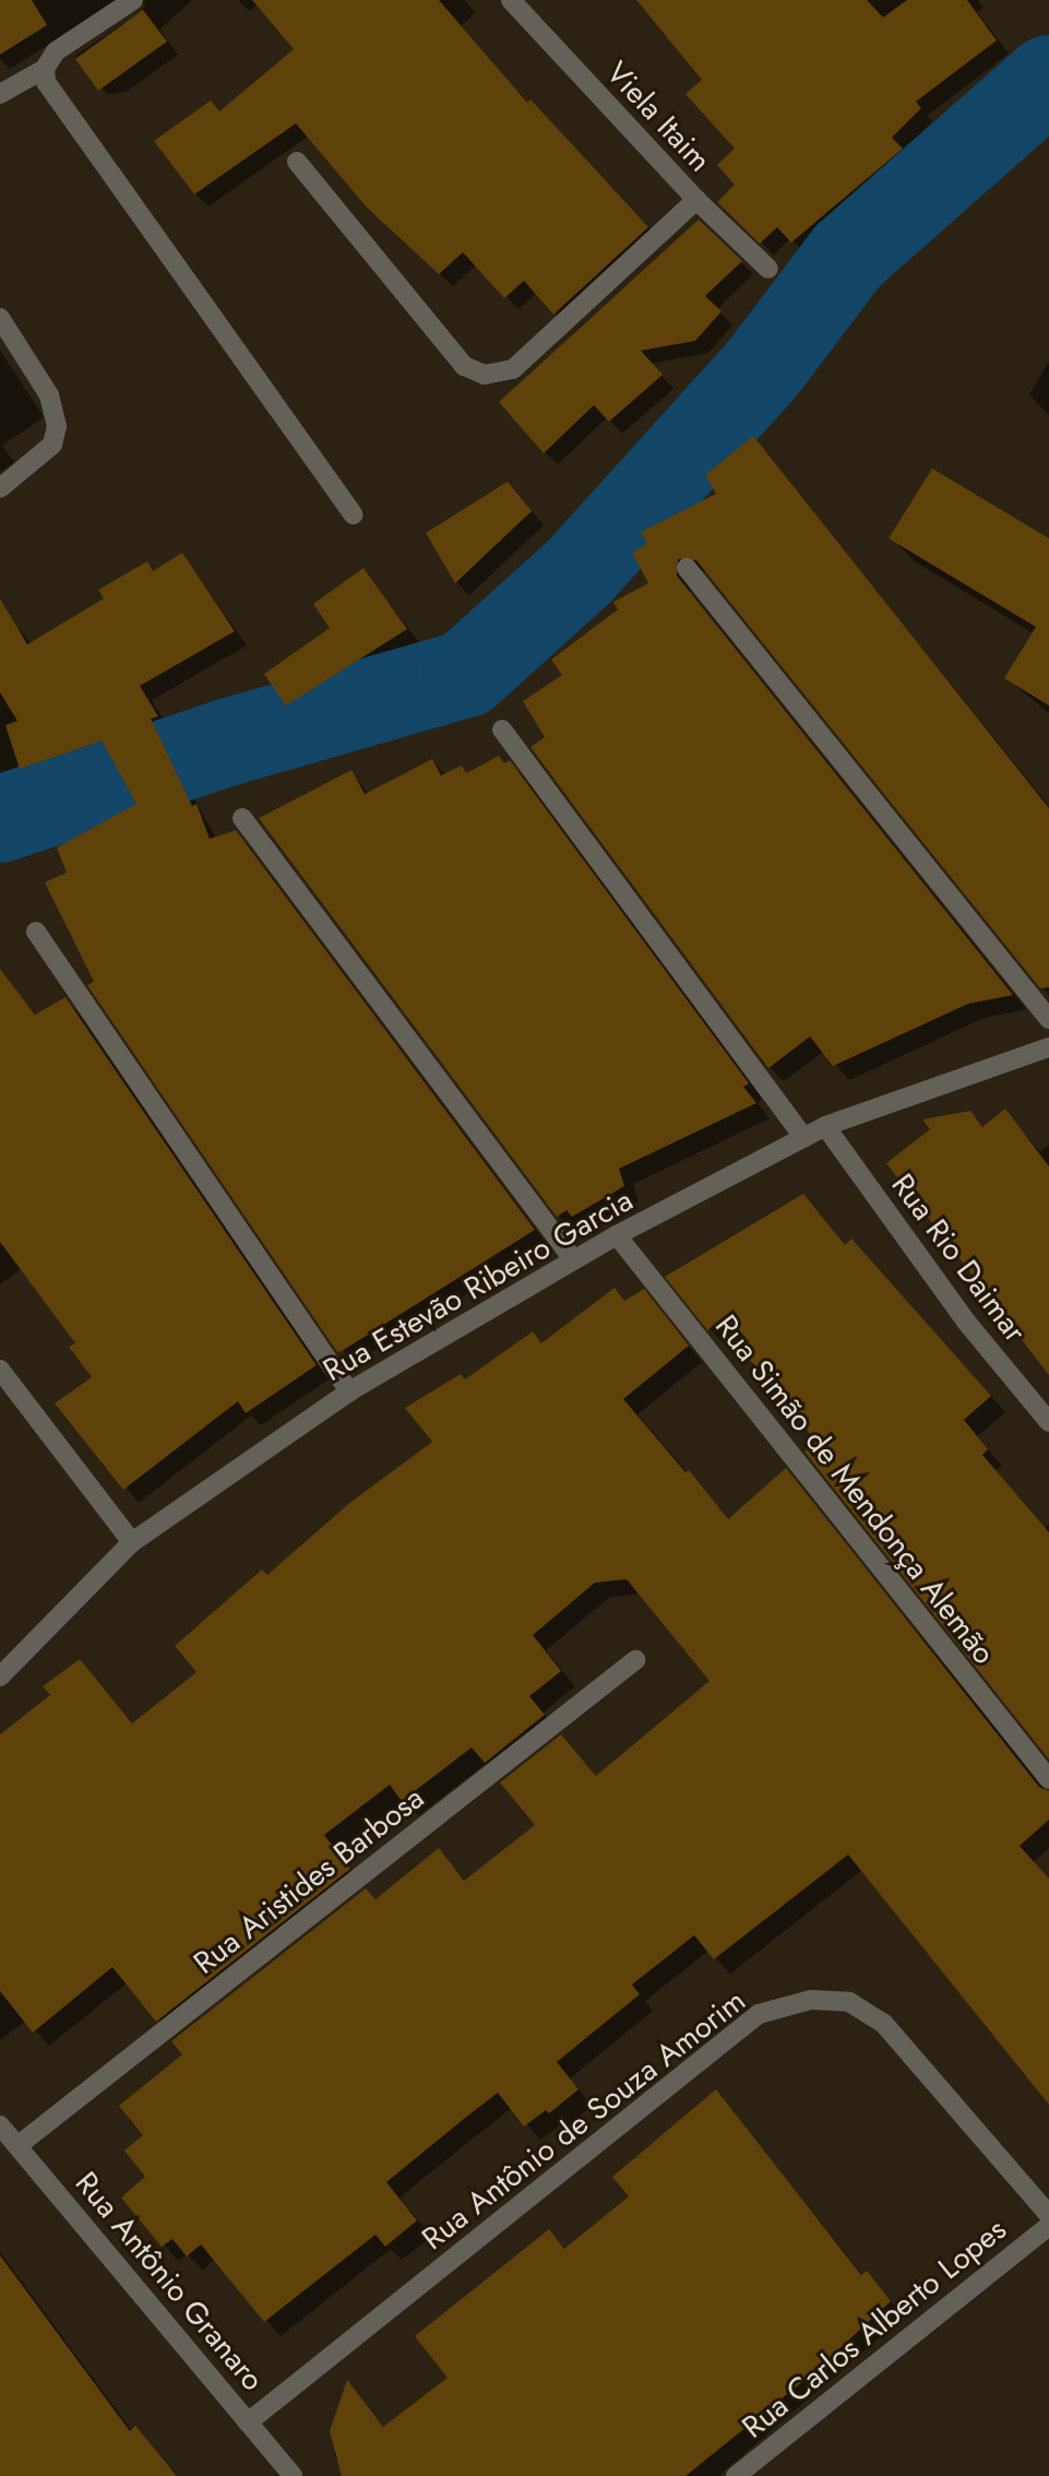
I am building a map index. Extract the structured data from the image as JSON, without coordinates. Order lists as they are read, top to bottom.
{
  "streets": {
    "street": [
      "Viela Itaim",
      "Rua Rio Daimar",
      "Rua Estevão Ribeiro Garcia",
      "Rua Simão de Mendonça Alemão",
      "Rua Aristides Barbosa",
      "Rua Antônio de Souza Amorim",
      "Rua Antônio Granaro",
      "Rua Carlos Alberto Lopes"
    ]
  },
  "crossings": [
    ["Rua Rio Daimar", "Rua Estevão Ribeiro Garcia"],
    ["Rua Estevão Ribeiro Garcia", "Rua Simão de Mendonça Alemão"],
    ["Rua Aristides Barbosa", "Rua Antônio Granaro"],
    ["Rua Antônio de Souza Amorim", "Rua Antônio Granaro"]
  ]
}
